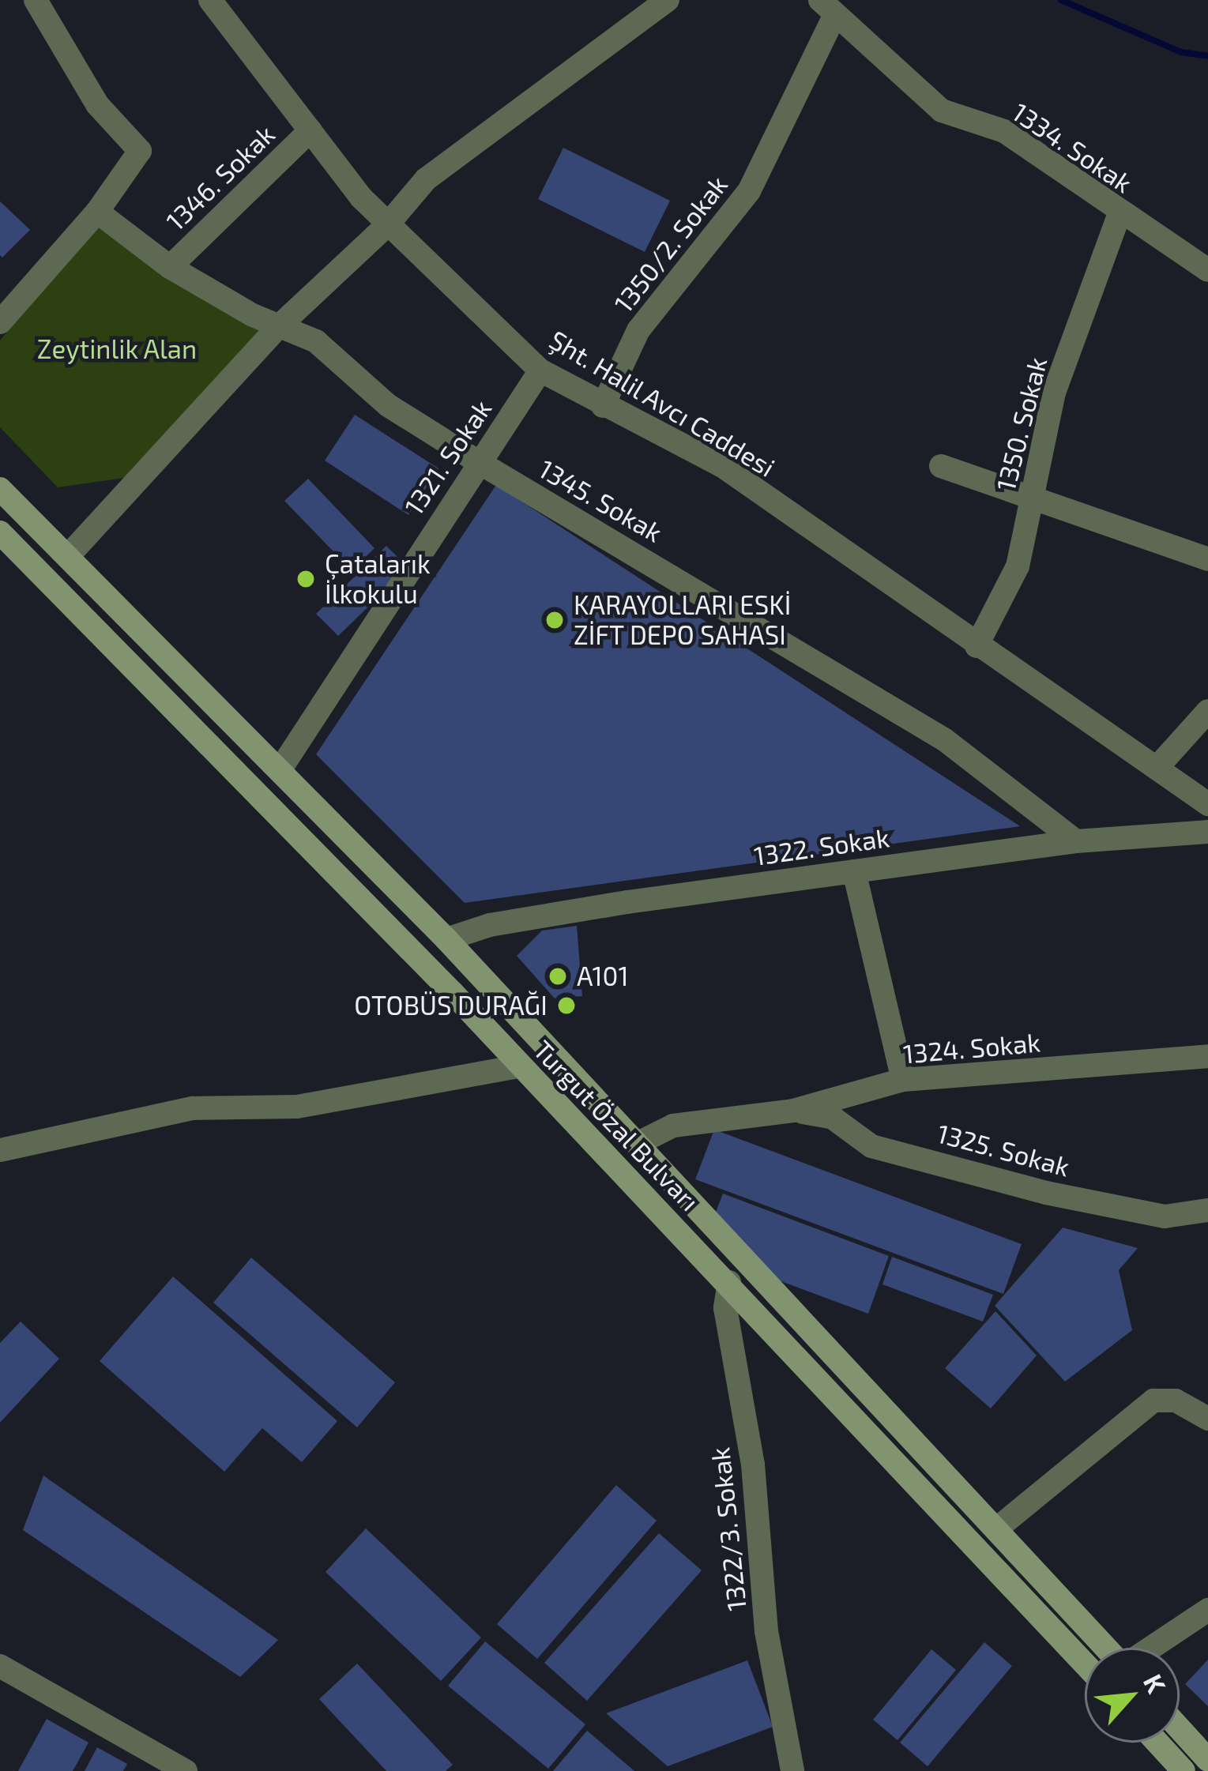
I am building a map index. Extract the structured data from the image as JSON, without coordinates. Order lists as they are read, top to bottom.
{
  "streets": {
    "main road": ["Turgut Özal Bulvarı"],
    "street": [
      "1334. Sokak",
      "1346. Sokak",
      "1350/2. Sokak",
      "Şht. Halil Avcı Caddesi",
      "1350. Sokak",
      "1321. Sokak",
      "1345. Sokak",
      "1322. Sokak",
      "1324. Sokak",
      "1325. Sokak",
      "1322/3. Sokak"
    ]
  },
  "crossings": [
    ["1334. Sokak", "1350/2. Sokak"],
    ["1334. Sokak", "1350. Sokak"],
    ["1346. Sokak", "Şht. Halil Avcı Caddesi"],
    ["1346. Sokak", "1345. Sokak"],
    ["1350/2. Sokak", "Şht. Halil Avcı Caddesi"],
    ["Şht. Halil Avcı Caddesi", "1350. Sokak"],
    ["Şht. Halil Avcı Caddesi", "1321. Sokak"],
    ["1321. Sokak", "1345. Sokak"],
    ["1345. Sokak", "1322. Sokak"],
    ["1324. Sokak", "1325. Sokak"],
    ["Turgut Özal Bulvarı", "1322/3. Sokak"]
  ],
  "parks": ["Zeytinlik Alan"],
  "places": [
    "Çatalarık İlkokulu",
    "KARAYOLLARI ESKİ ZİFT DEPO SAHASI",
    "A101",
    "OTOBÜS DURAĞI"
  ],
  "north": "top right"
}
